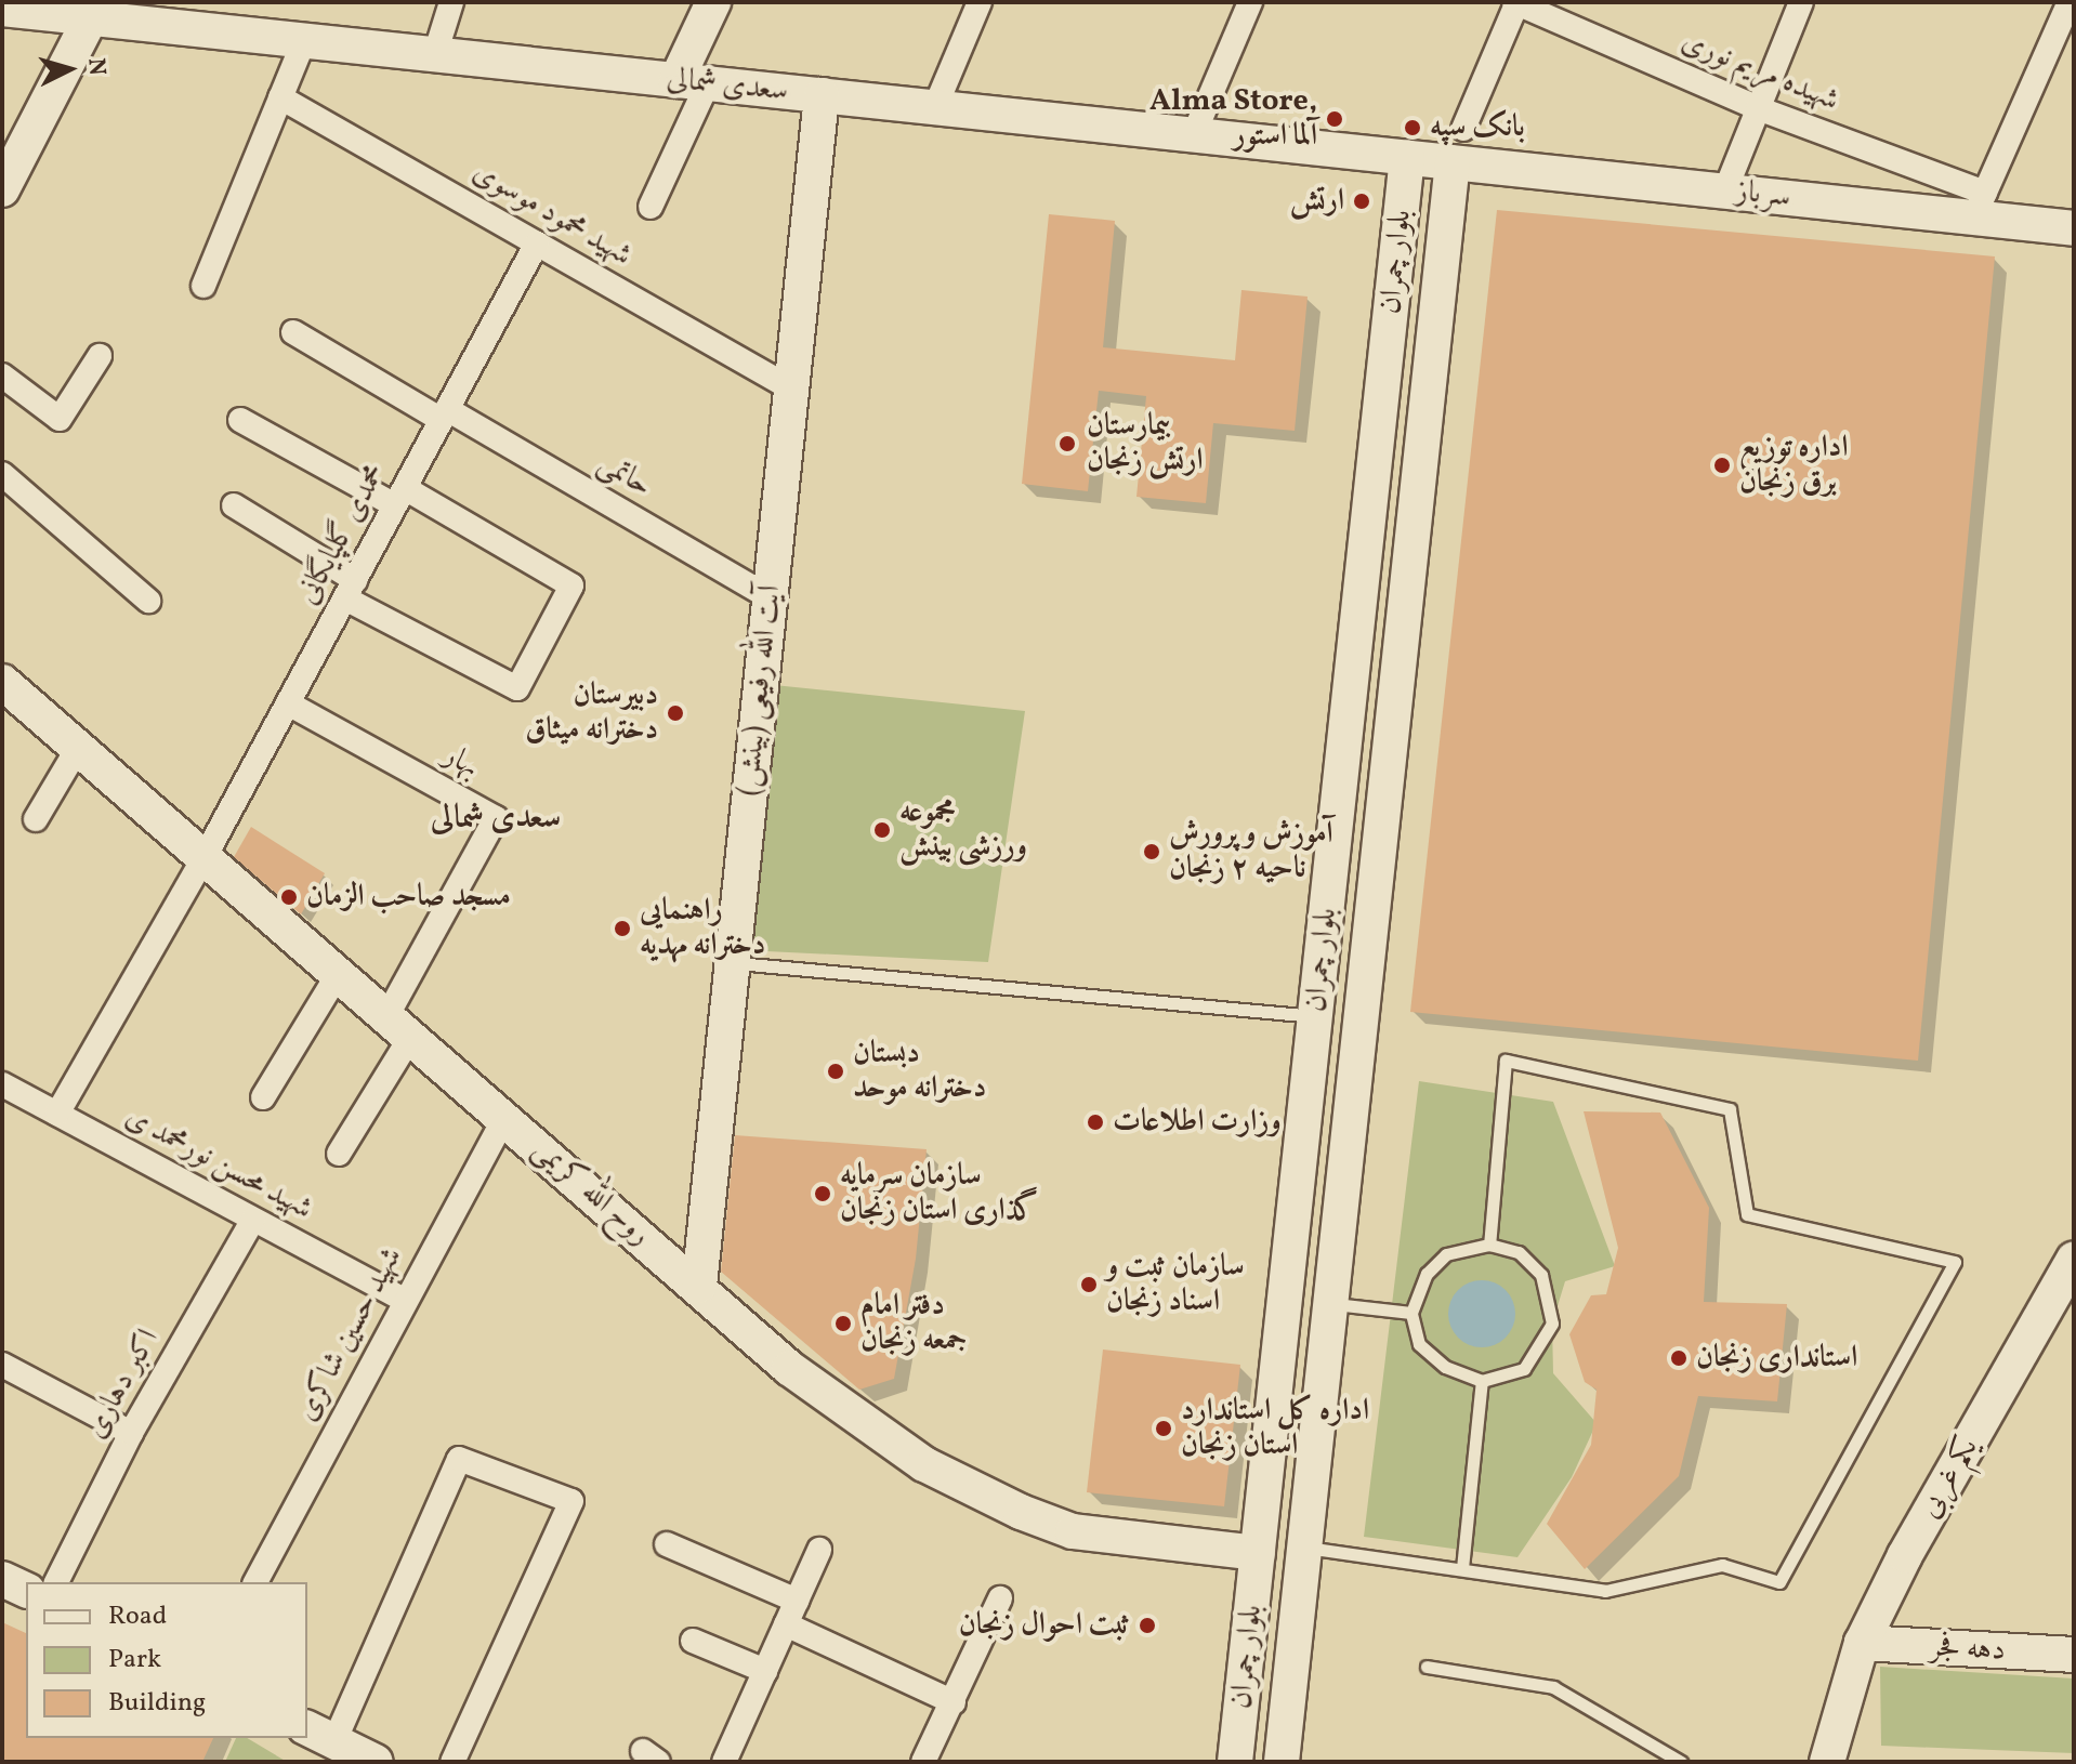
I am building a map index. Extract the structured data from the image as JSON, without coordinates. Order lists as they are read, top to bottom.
{
  "streets": {
    "main road": [
      "سعدی شمالی",
      "سرباز",
      "بلوار چمران",
      "آیت الله رفیعی (بینش)",
      "روح الله کریمی",
      "یکم غربی",
      "دهه فجر"
    ],
    "street": [
      "شهیده مریم نوری",
      "شهید محمود موسوی",
      "حاتمی",
      "محمدی گلپایگانی",
      "بهار",
      "شهید محسن نورمحمد ی",
      "شهید حسین شاکری",
      "اکبر دهاری"
    ]
  },
  "crossings": [
    ["شهیده مریم نوری", "سرباز"],
    ["سعدی شمالی", "سرباز"],
    ["سعدی شمالی", "بلوار چمران"],
    ["سعدی شمالی", "آیت الله رفیعی (بینش)"],
    ["سرباز", "بلوار چمران"],
    ["شهید محمود موسوی", "محمدی گلپایگانی"],
    ["شهید محمود موسوی", "آیت الله رفیعی (بینش)"],
    ["بلوار چمران", "روح الله کریمی"],
    ["حاتمی", "محمدی گلپایگانی"],
    ["حاتمی", "آیت الله رفیعی (بینش)"],
    ["محمدی گلپایگانی", "بهار"],
    ["محمدی گلپایگانی", "شهید محسن نورمحمد ی"],
    ["محمدی گلپایگانی", "روح الله کریمی"],
    ["آیت الله رفیعی (بینش)", "روح الله کریمی"],
    ["بهار", "روح الله کریمی"],
    ["شهید محسن نورمحمد ی", "شهید حسین شاکری"],
    ["شهید محسن نورمحمد ی", "اکبر دهاری"],
    ["روح الله کریمی", "شهید حسین شاکری"],
    ["یکم غربی", "دهه فجر"]
  ],
  "districts": ["سعدی شمالی"],
  "places": [
    "Alma Store, آلما استور",
    "بانک سپه",
    "ارتش",
    "بیمارستان ارتش زنجان",
    "اداره توزیع برق زنجان",
    "دبیرستان دخترانه میثاق",
    "مجموعه ورزشی بینش",
    "آموزش و پرورش ناحیه ۲ زنجان",
    "مسجد صاحب الزمان",
    "راهنمایی دخترانه مهدیه",
    "دبستان دخترانه موحد",
    "وزارت اطلاعات",
    "سازمان سرمایه گذاری استان زنجان",
    "سازمان ثبت و اسناد زنجان",
    "دفتر امام جمعه زنجان",
    "استانداری زنجان",
    "اداره کل استاندارد استان زنجان",
    "ثبت احوال زنجان"
  ],
  "legend": ["Road", "Park", "Building"],
  "north": "right"
}
